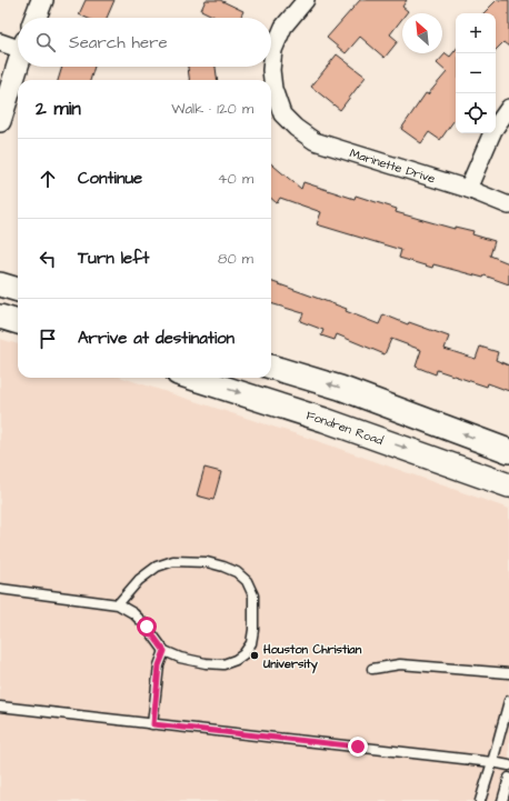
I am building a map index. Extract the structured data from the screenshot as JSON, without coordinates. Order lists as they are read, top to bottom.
{
  "streets": {
    "main road": ["Fondren Road"],
    "street": ["Marinette Drive"]
  },
  "places": ["Houston Christian University"],
  "north": "top left",
  "page": {
    "map_buttons": ["+", "−"],
    "search": "Search here",
    "heading": ["2 min", "Walk · 120 m"],
    "list": [
      ["Continue", "40 m"],
      ["Turn left", "80 m"],
      "Arrive at destination"
    ]
  }
}
